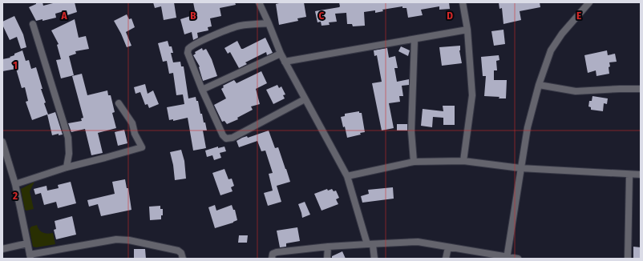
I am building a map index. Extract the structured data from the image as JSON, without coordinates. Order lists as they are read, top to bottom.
{
  "grid": {
    "columns": [
      "A",
      "B",
      "C",
      "D",
      "E"
    ],
    "rows": ["1", "2"]
  }
}
